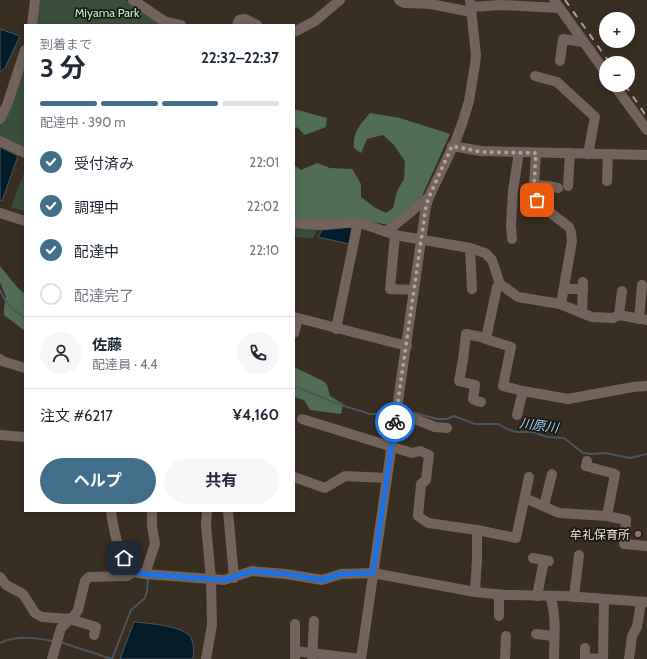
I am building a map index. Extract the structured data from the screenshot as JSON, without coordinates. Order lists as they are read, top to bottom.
{
  "water": ["川原川"],
  "parks": ["Miyama Park"],
  "places": ["牟礼保育所"],
  "page": {
    "map_buttons": ["+", "−"],
    "heading": ["3 分", "到着まで", "22:32–22:37"],
    "panel": [
      "佐藤",
      "配達員 · 4.4",
      "注文 #6217",
      "¥4,160"
    ],
    "bar": "配達中 · 390 m",
    "list": [
      ["受付済み", "22:01"],
      ["調理中", "22:02"],
      ["配達中", "22:10"],
      "配達完了"
    ],
    "buttons": ["ヘルプ", "共有"]
  }
}
